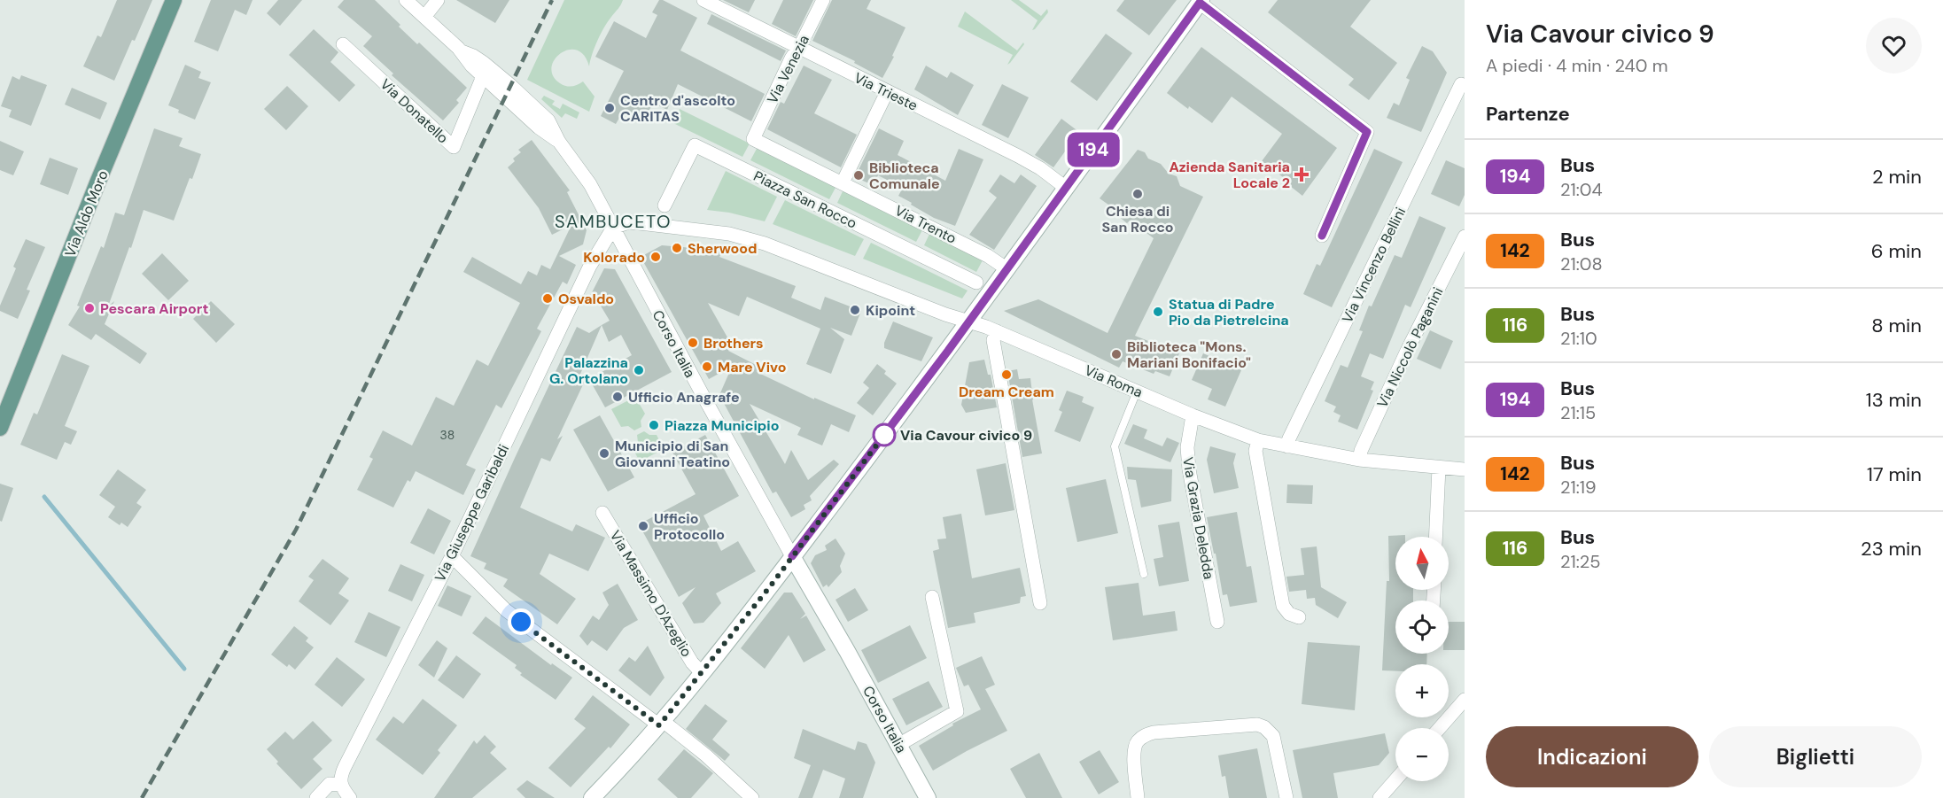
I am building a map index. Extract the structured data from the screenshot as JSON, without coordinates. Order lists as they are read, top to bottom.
{
  "streets": {
    "main road": ["Via Aldo Moro"],
    "street": [
      "Via Venezia",
      "Via Trieste",
      "Via Donatello",
      "Piazza San Rocco",
      "Via Trento",
      "Via Vincenzo Bellini",
      "Corso Italia",
      "Via Niccolò Paganini",
      "Via Roma",
      "Via Giuseppe Garibaldi",
      "Via Grazia Deledda",
      "Via Massimo D'Azeglio"
    ]
  },
  "crossings": [
    ["Via Venezia", "Via Trieste"],
    ["Via Venezia", "Via Trento"],
    ["Via Donatello", "Corso Italia"],
    ["Via Vincenzo Bellini", "Via Roma"],
    ["Corso Italia", "Via Roma"],
    ["Corso Italia", "Via Giuseppe Garibaldi"],
    ["Via Niccolò Paganini", "Via Roma"],
    ["Via Roma", "Via Giuseppe Garibaldi"],
    ["Via Roma", "Via Grazia Deledda"]
  ],
  "districts": ["SAMBUCETO"],
  "places": {
    "other": [
      "Centro d'ascolto CARITAS",
      "Biblioteca Comunale",
      "Chiesa di San Rocco",
      "Sherwood",
      "Kolorado",
      "Osvaldo",
      "Pescara Airport",
      "Kipoint",
      "Statua di Padre Pio da Pietrelcina",
      "Brothers",
      "Biblioteca \"Mons. Mariani Bonifacio\"",
      "Mare Vivo",
      "Palazzina G. Ortolano",
      "Dream Cream",
      "Ufficio Anagrafe",
      "Piazza Municipio",
      "Via Cavour civico 9",
      "Municipio di San Giovanni Teatino",
      "Ufficio Protocollo"
    ],
    "health": ["Azienda Sanitaria Locale 2"]
  },
  "lines": ["bus line 194"],
  "house_numbers": ["38"],
  "north": "top",
  "page": {
    "on_map": "194",
    "heading": [
      ["Via Cavour civico 9", "A piedi · 4 min · 240 m"],
      "Partenze"
    ],
    "list": [
      {
        "mark": "194",
        "name": "Bus",
        "note": "21:04",
        "value": "2 min"
      },
      {
        "mark": "142",
        "name": "Bus",
        "note": "21:08",
        "value": "6 min"
      },
      {
        "mark": "116",
        "name": "Bus",
        "note": "21:10",
        "value": "8 min"
      },
      {
        "mark": "194",
        "name": "Bus",
        "note": "21:15",
        "value": "13 min"
      },
      {
        "mark": "142",
        "name": "Bus",
        "note": "21:19",
        "value": "17 min"
      },
      {
        "mark": "116",
        "name": "Bus",
        "note": "21:25",
        "value": "23 min"
      }
    ],
    "map_buttons": ["+", "−"],
    "buttons": ["Indicazioni", "Biglietti"]
  }
}
